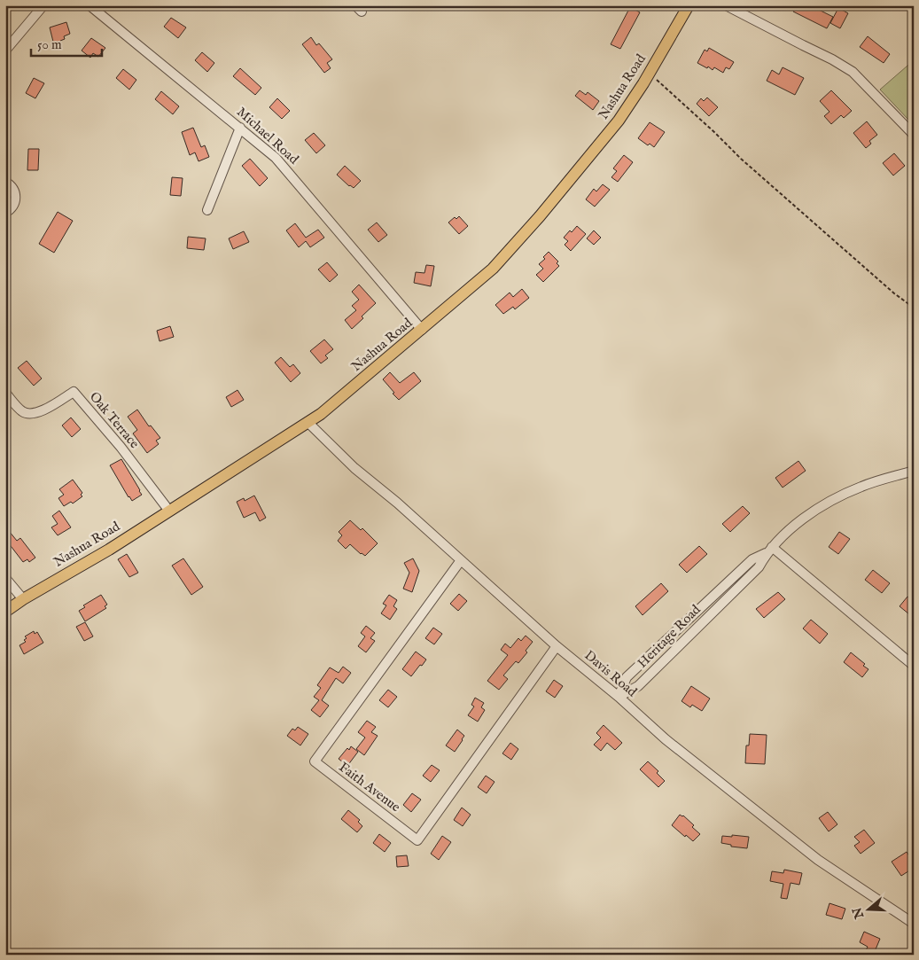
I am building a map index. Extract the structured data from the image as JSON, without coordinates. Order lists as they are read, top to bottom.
{
  "streets": {
    "main road": ["Nashua Road"],
    "street": [
      "Michael Road",
      "Oak Terrace",
      "Heritage Road",
      "Davis Road",
      "Faith Avenue"
    ]
  },
  "crossings": [
    ["Nashua Road", "Michael Road"],
    ["Nashua Road", "Oak Terrace"],
    ["Nashua Road", "Davis Road"],
    ["Heritage Road", "Davis Road"],
    ["Davis Road", "Faith Avenue"]
  ],
  "scale_bar": "50 m",
  "north": "left"
}
